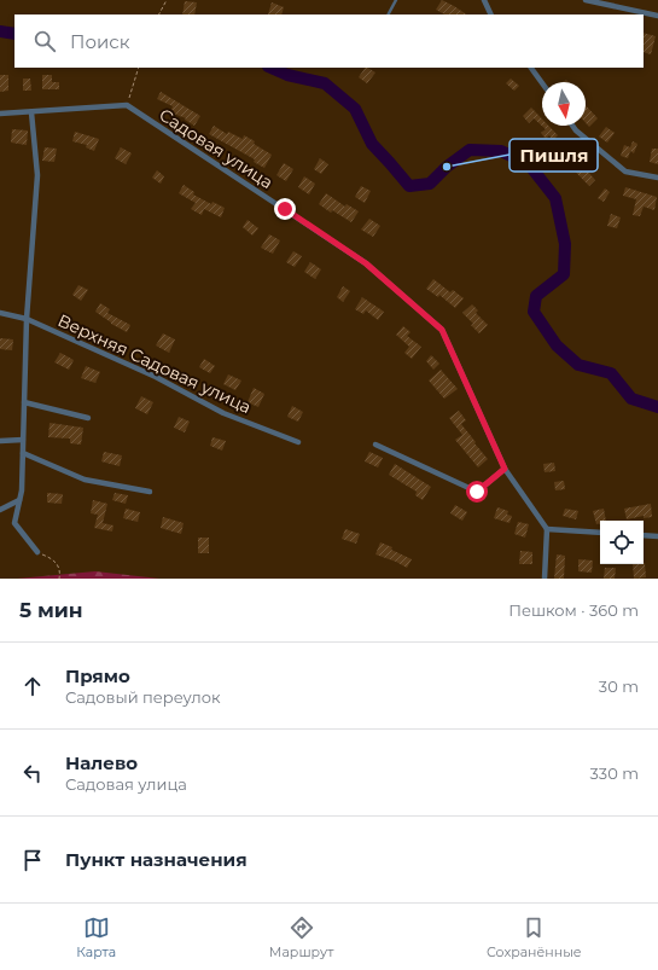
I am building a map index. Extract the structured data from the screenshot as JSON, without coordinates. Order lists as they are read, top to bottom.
{
  "streets": {
    "street": ["Садовая улица", "Верхняя Садовая улица"]
  },
  "places": ["Пишля"],
  "north": "bottom",
  "page": {
    "search": "Поиск",
    "heading": ["5 мин", "Пешком · 360 m"],
    "list": [
      ["Прямо", "Садовый переулок", "30 m"],
      ["Налево", "Садовая улица", "330 m"],
      "Пункт назначения"
    ],
    "nav": ["Карта", "Маршрут", "Сохранённые"]
  }
}
